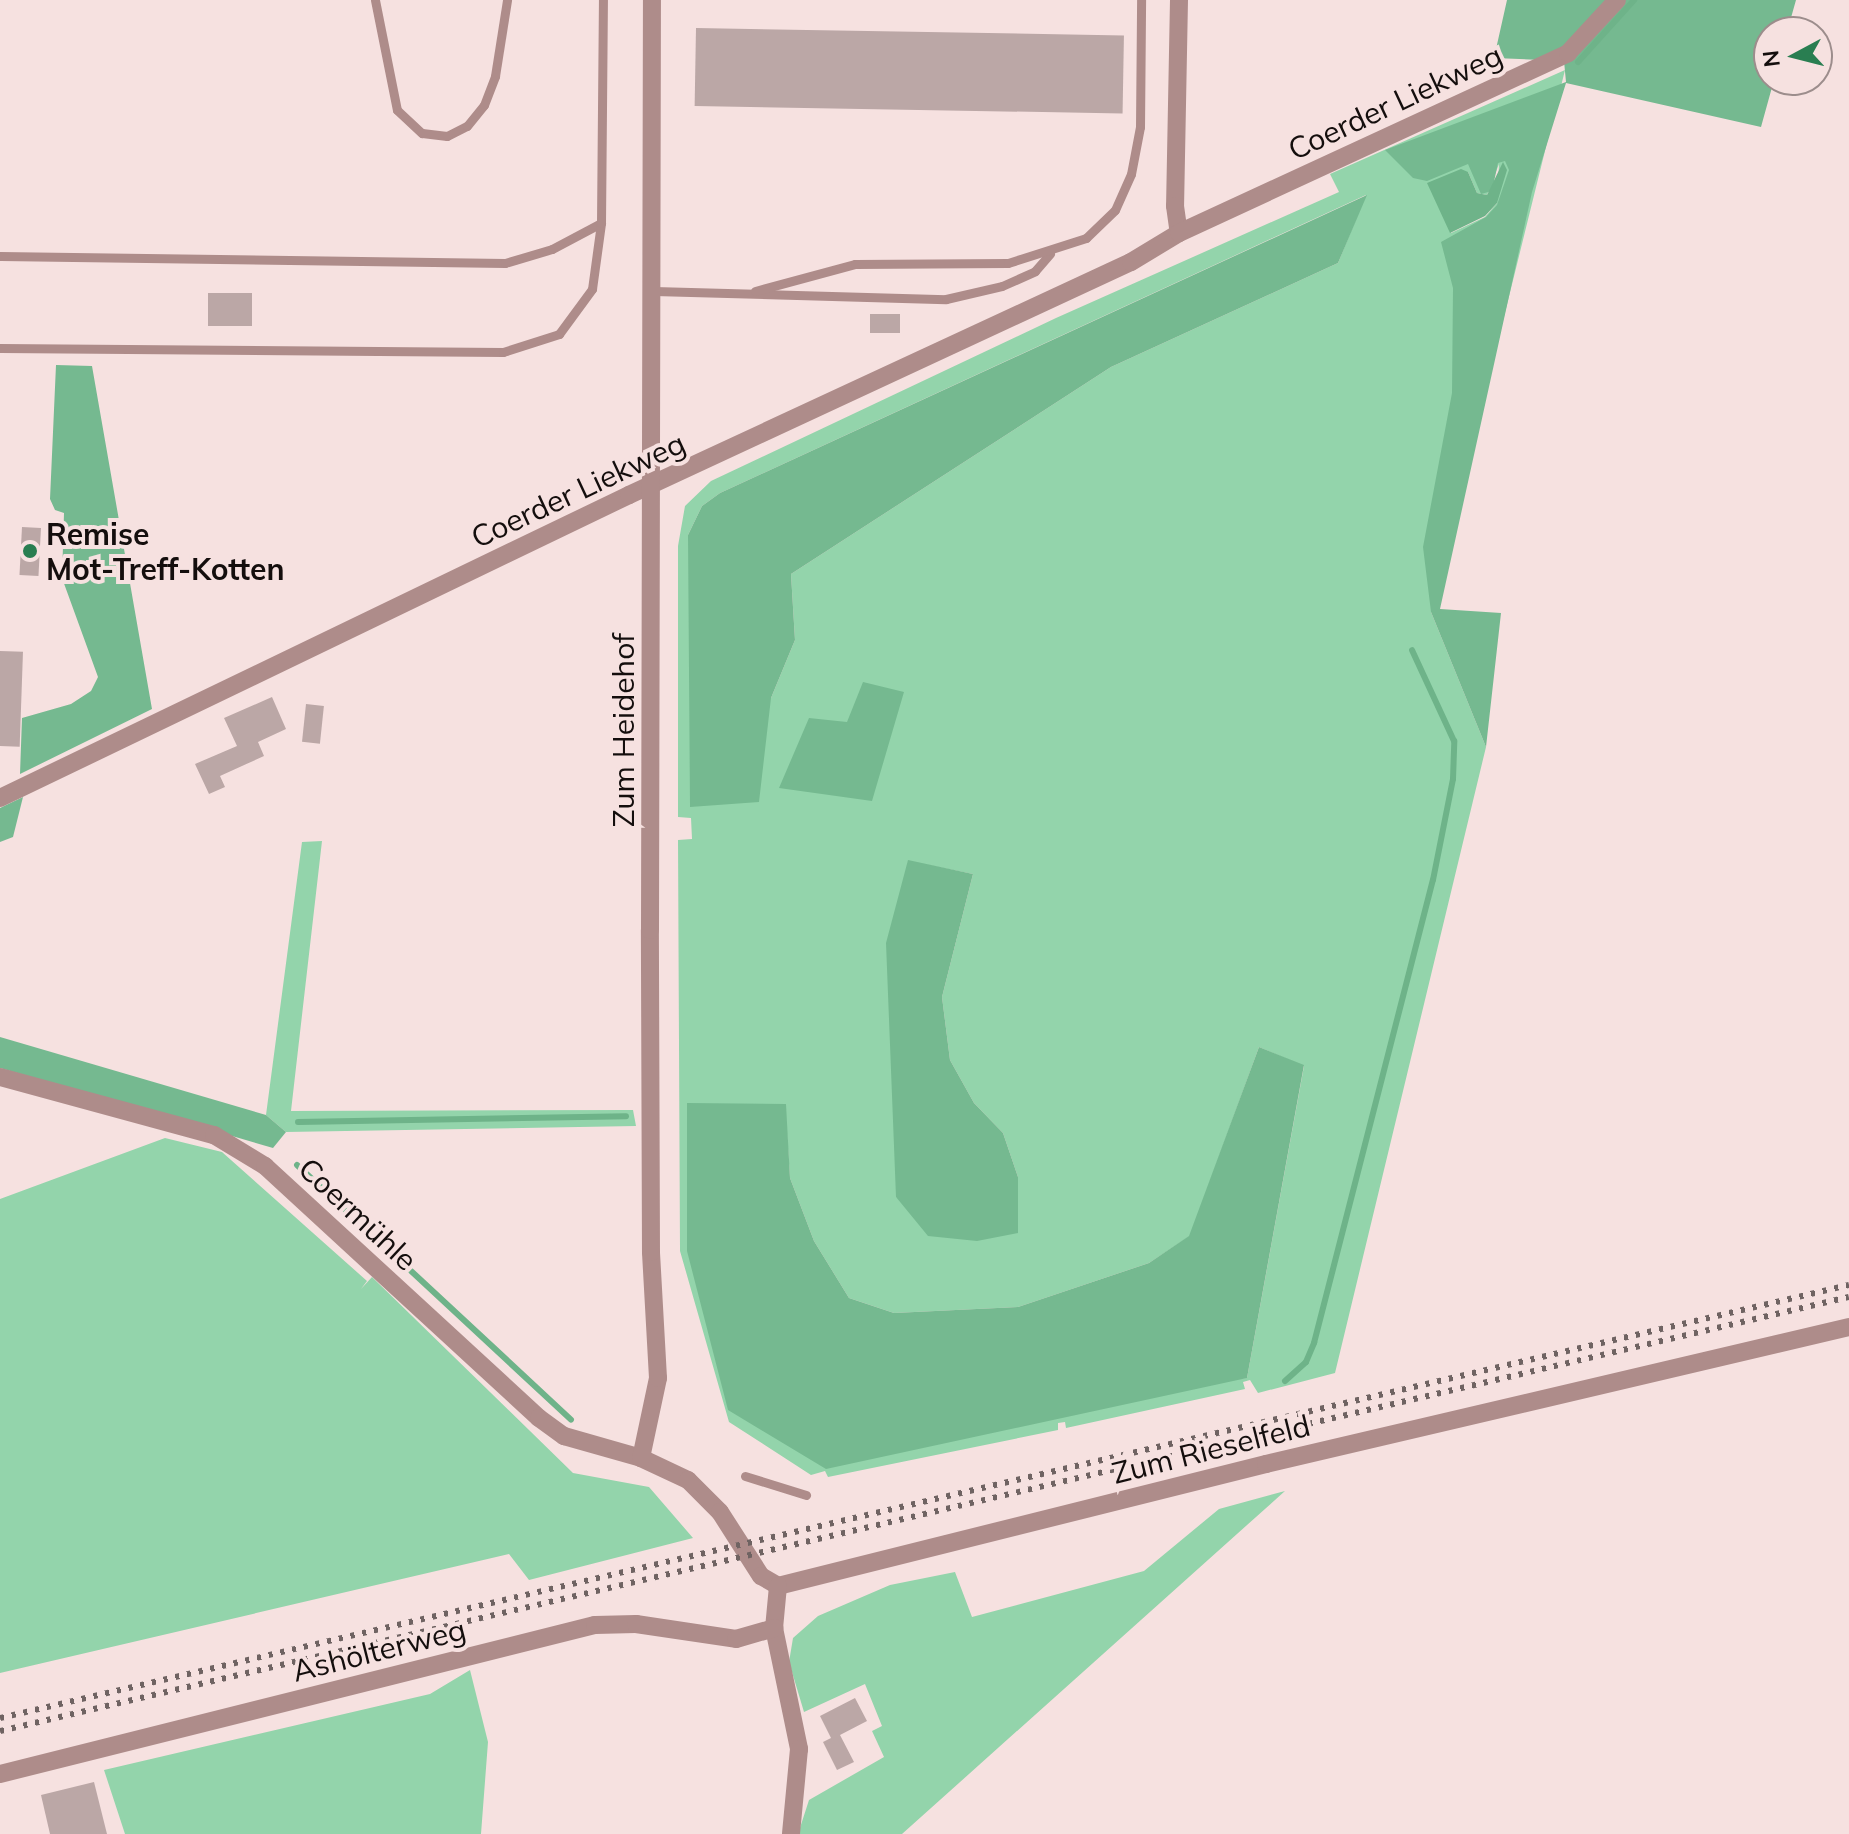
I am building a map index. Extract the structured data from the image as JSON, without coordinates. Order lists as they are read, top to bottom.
{
  "streets": {
    "street": [
      "Coerder Liekweg",
      "Zum Heidehof",
      "Coermühle",
      "Zum Rieselfeld",
      "Ashölterweg"
    ]
  },
  "crossings": [
    ["Coerder Liekweg", "Zum Heidehof"],
    ["Zum Heidehof", "Coermühle"]
  ],
  "places": ["Remise Mot-Treff-Kotten"],
  "north": "left"
}
